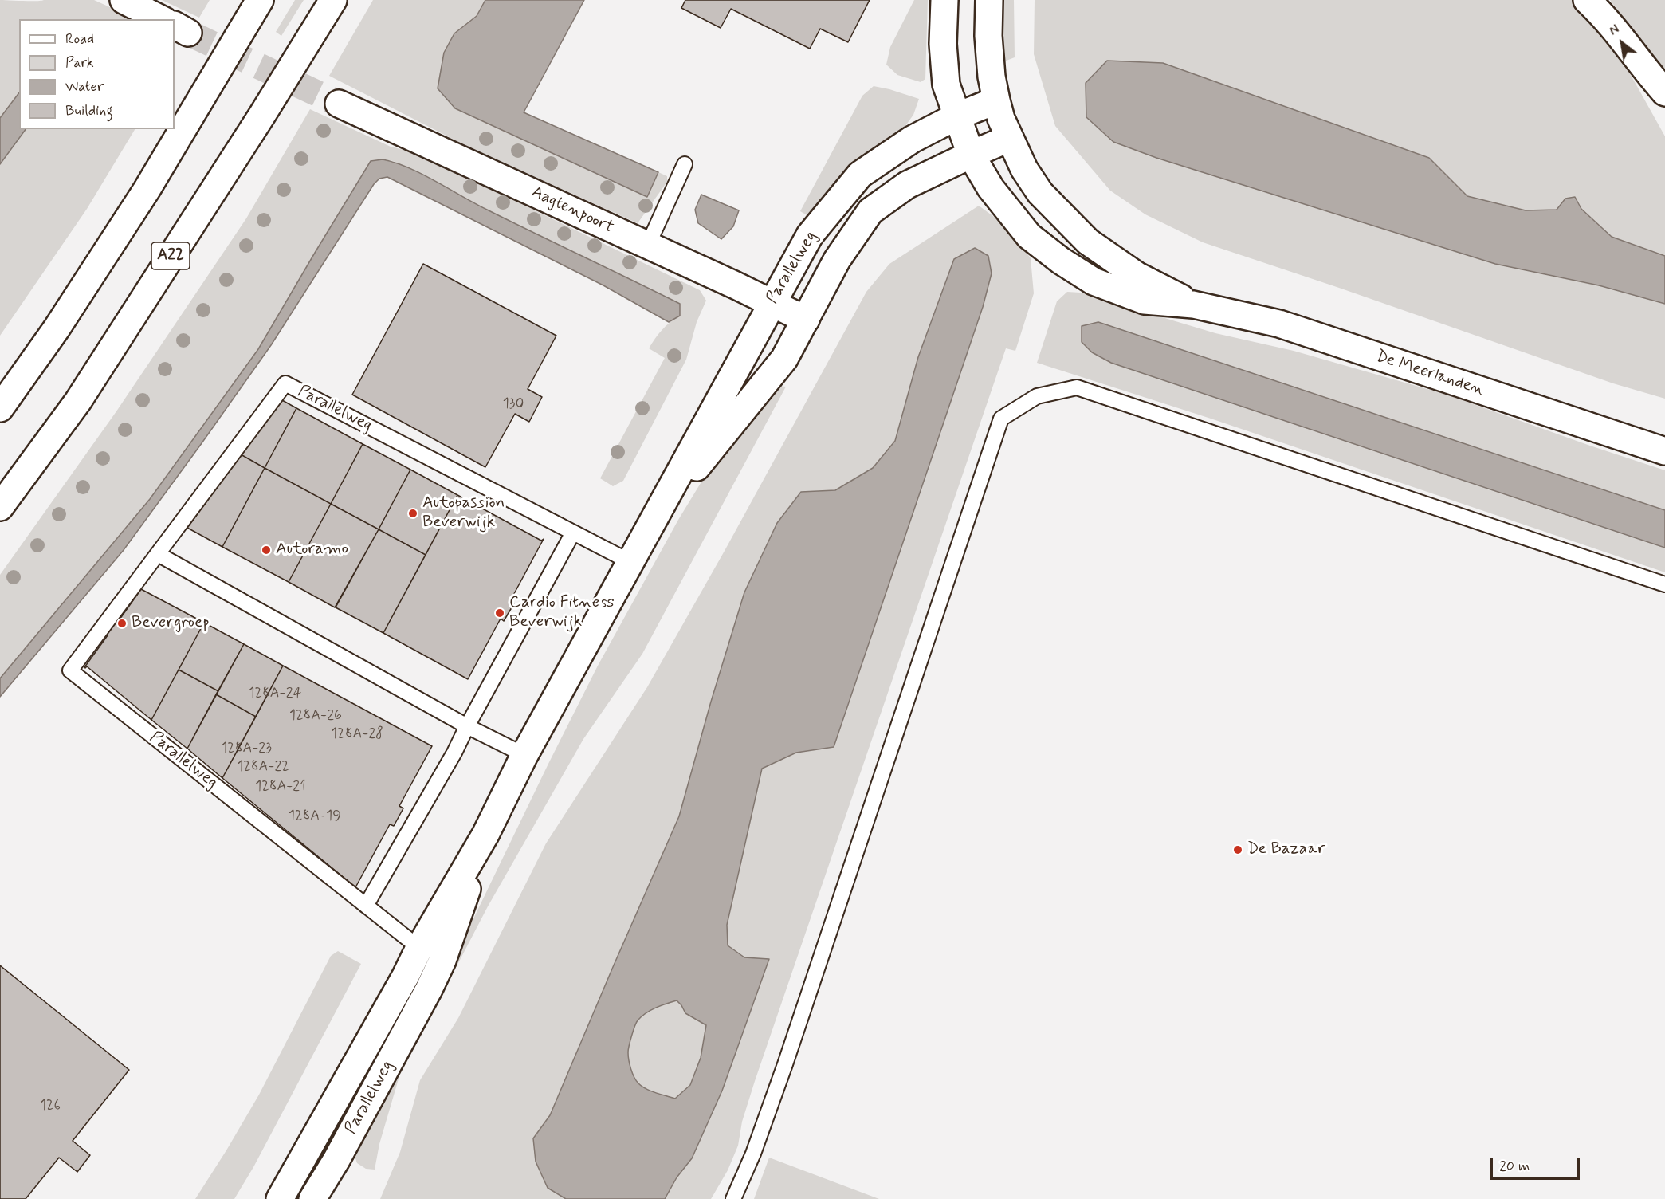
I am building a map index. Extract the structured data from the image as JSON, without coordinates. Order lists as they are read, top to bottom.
{
  "streets": {
    "main road": [
      "Aagtenpoort",
      "A22",
      "Parallelweg",
      "De Meerlanden"
    ]
  },
  "crossings": [
    ["Aagtenpoort", "Parallelweg"],
    ["Parallelweg", "De Meerlanden"]
  ],
  "places": [
    "Autopassion Beverwijk",
    "Autoramo",
    "Cardio Fitness Beverwijk",
    "Bevergroep",
    "De Bazaar"
  ],
  "house_numbers": [
    "130",
    "128A-24",
    "128A-26",
    "128A-28",
    "128A-23",
    "128A-22",
    "128A-21",
    "128A-19",
    "126"
  ],
  "legend": [
    "Road",
    "Park",
    "Water",
    "Building"
  ],
  "scale_bar": "20 m",
  "north": "top left"
}
